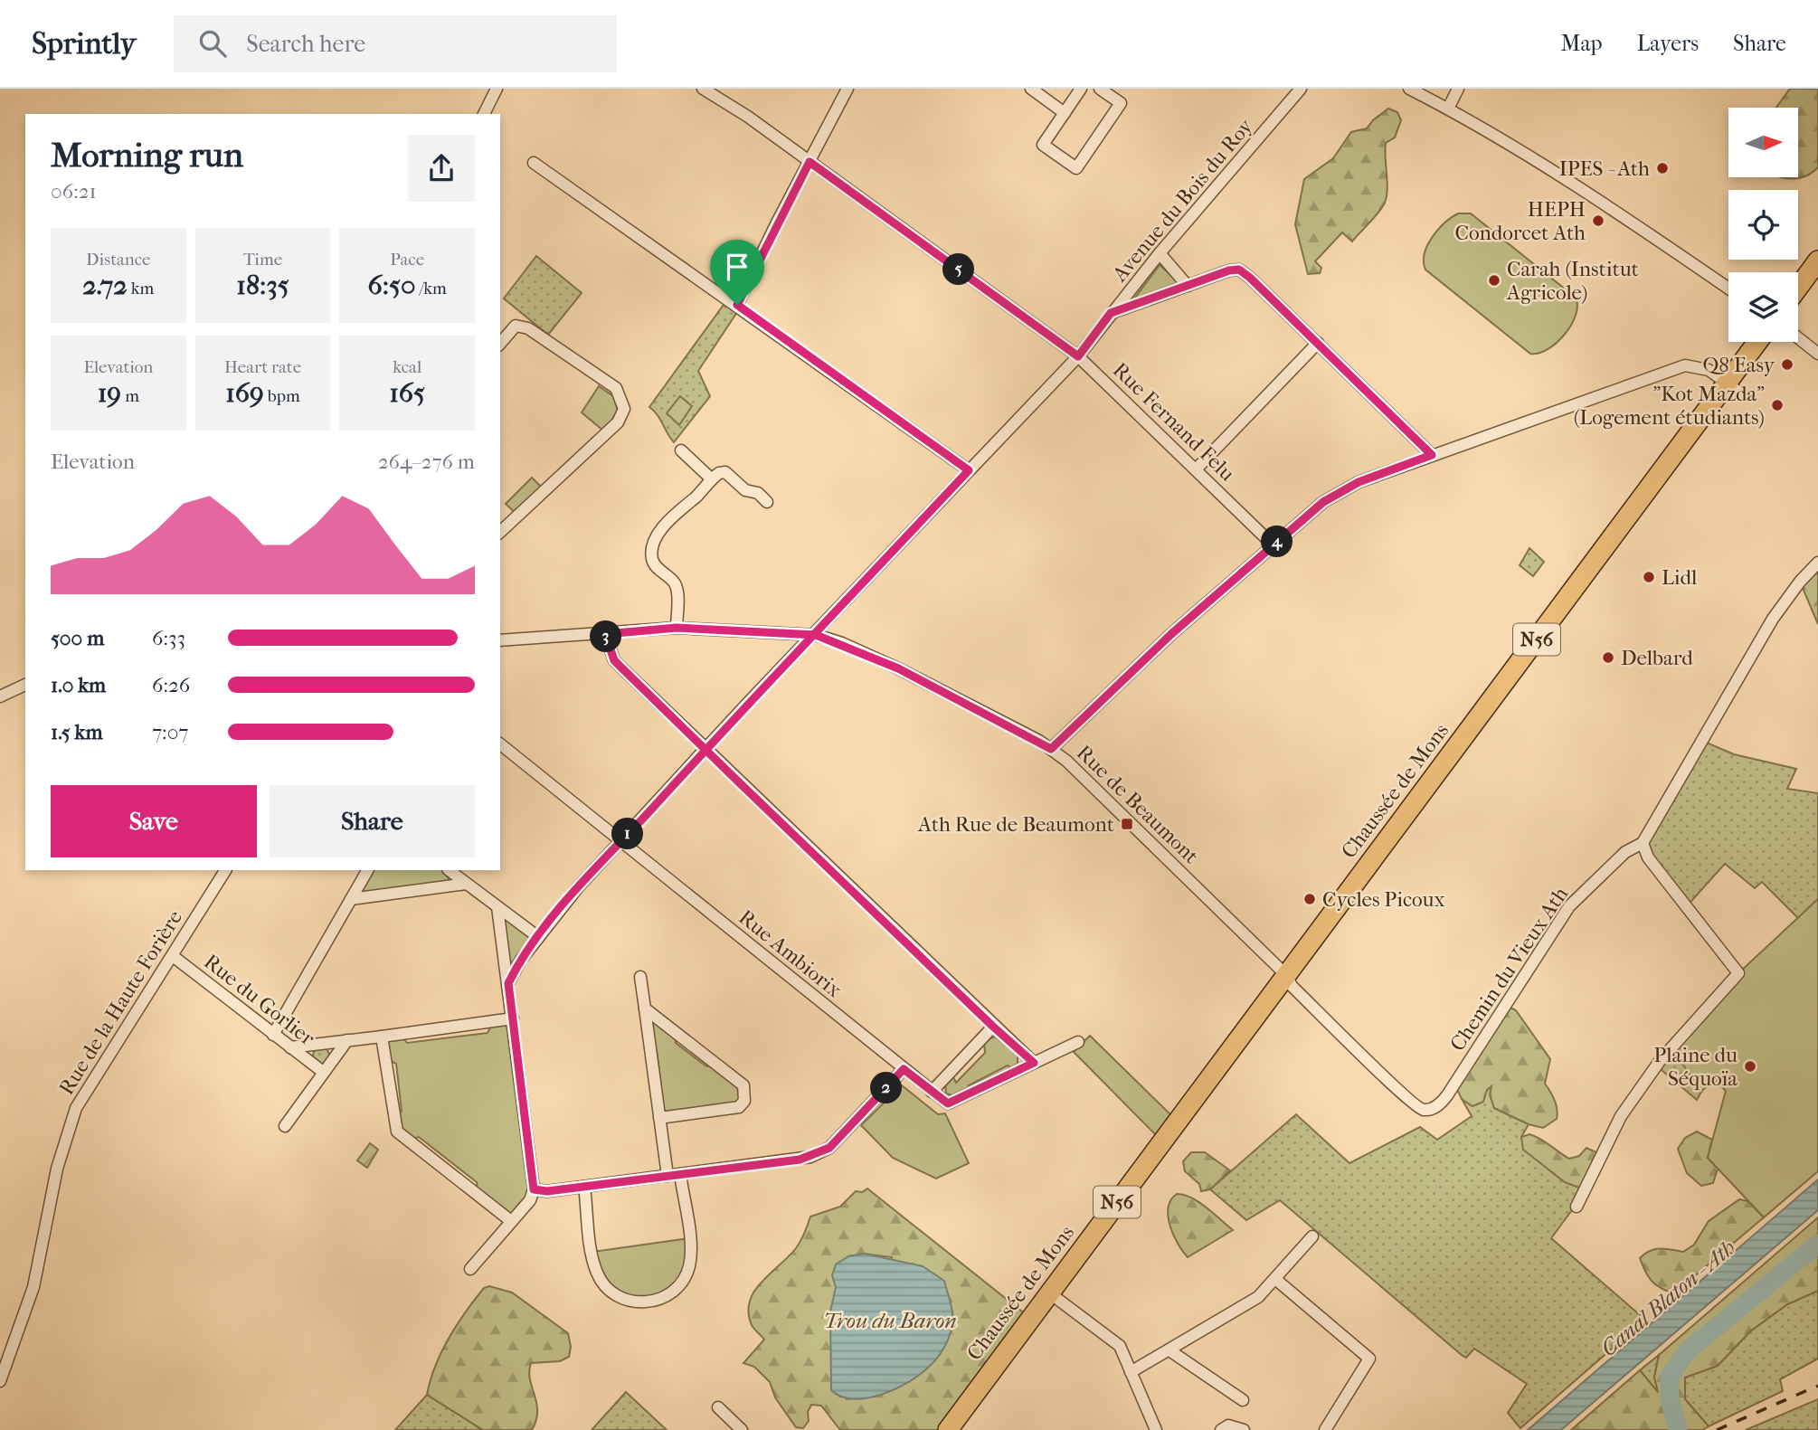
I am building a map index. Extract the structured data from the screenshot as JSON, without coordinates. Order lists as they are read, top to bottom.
{
  "streets": {
    "main road": ["N56", "Chaussée de Mons"],
    "street": [
      "Avenue du Bois du Roy",
      "Rue Fernand Felu",
      "Rue de Beaumont",
      "Rue Ambiorix",
      "Chemin du Vieux Ath",
      "Rue du Gorlier",
      "Rue de la Haute Forière"
    ]
  },
  "crossings": [
    ["Avenue du Bois du Roy", "Rue Fernand Felu"],
    ["Avenue du Bois du Roy", "Rue de Beaumont"],
    ["Avenue du Bois du Roy", "Rue Ambiorix"],
    ["Chaussée de Mons", "Rue de Beaumont"],
    ["Chaussée de Mons", "Chemin du Vieux Ath"],
    ["Rue de Beaumont", "Chemin du Vieux Ath"],
    ["Rue du Gorlier", "Rue de la Haute Forière"]
  ],
  "water": ["Canal Blaton - Ath", "Trou du Baron"],
  "places": {
    "other": [
      "IPES - Ath",
      "HEPH Condorcet Ath",
      "Carah (Institut Agricole)",
      "Q8 Easy",
      "\"Kot Mazda\" (Logement étudiants)",
      "Lidl",
      "Delbard",
      "Cycles Picoux",
      "Plaine du Séquoïa"
    ],
    "transit": ["Ath Rue de Beaumont"]
  },
  "north": "right",
  "page": {
    "header": "Sprintly",
    "search": "Search here",
    "nav": ["Map", "Layers", "Share"],
    "heading": ["Morning run", "06:21"],
    "stats": [
      ["Distance", "2.72 km"],
      ["Time", "18:35"],
      ["Pace", "6:50 /km"],
      ["Elevation", "19 m"],
      ["Heart rate", "169 bpm"],
      ["kcal", "165"]
    ],
    "pins": [
      "5",
      "4",
      "3",
      "1",
      "2"
    ],
    "chart": ["Elevation", "264–276 m"],
    "list": [
      {
        "name": "500 m",
        "note": "6:33"
      },
      {
        "name": "1.0 km",
        "note": "6:26"
      },
      {
        "name": "1.5 km",
        "note": "7:07"
      }
    ],
    "buttons": ["Save", "Share"]
  }
}
